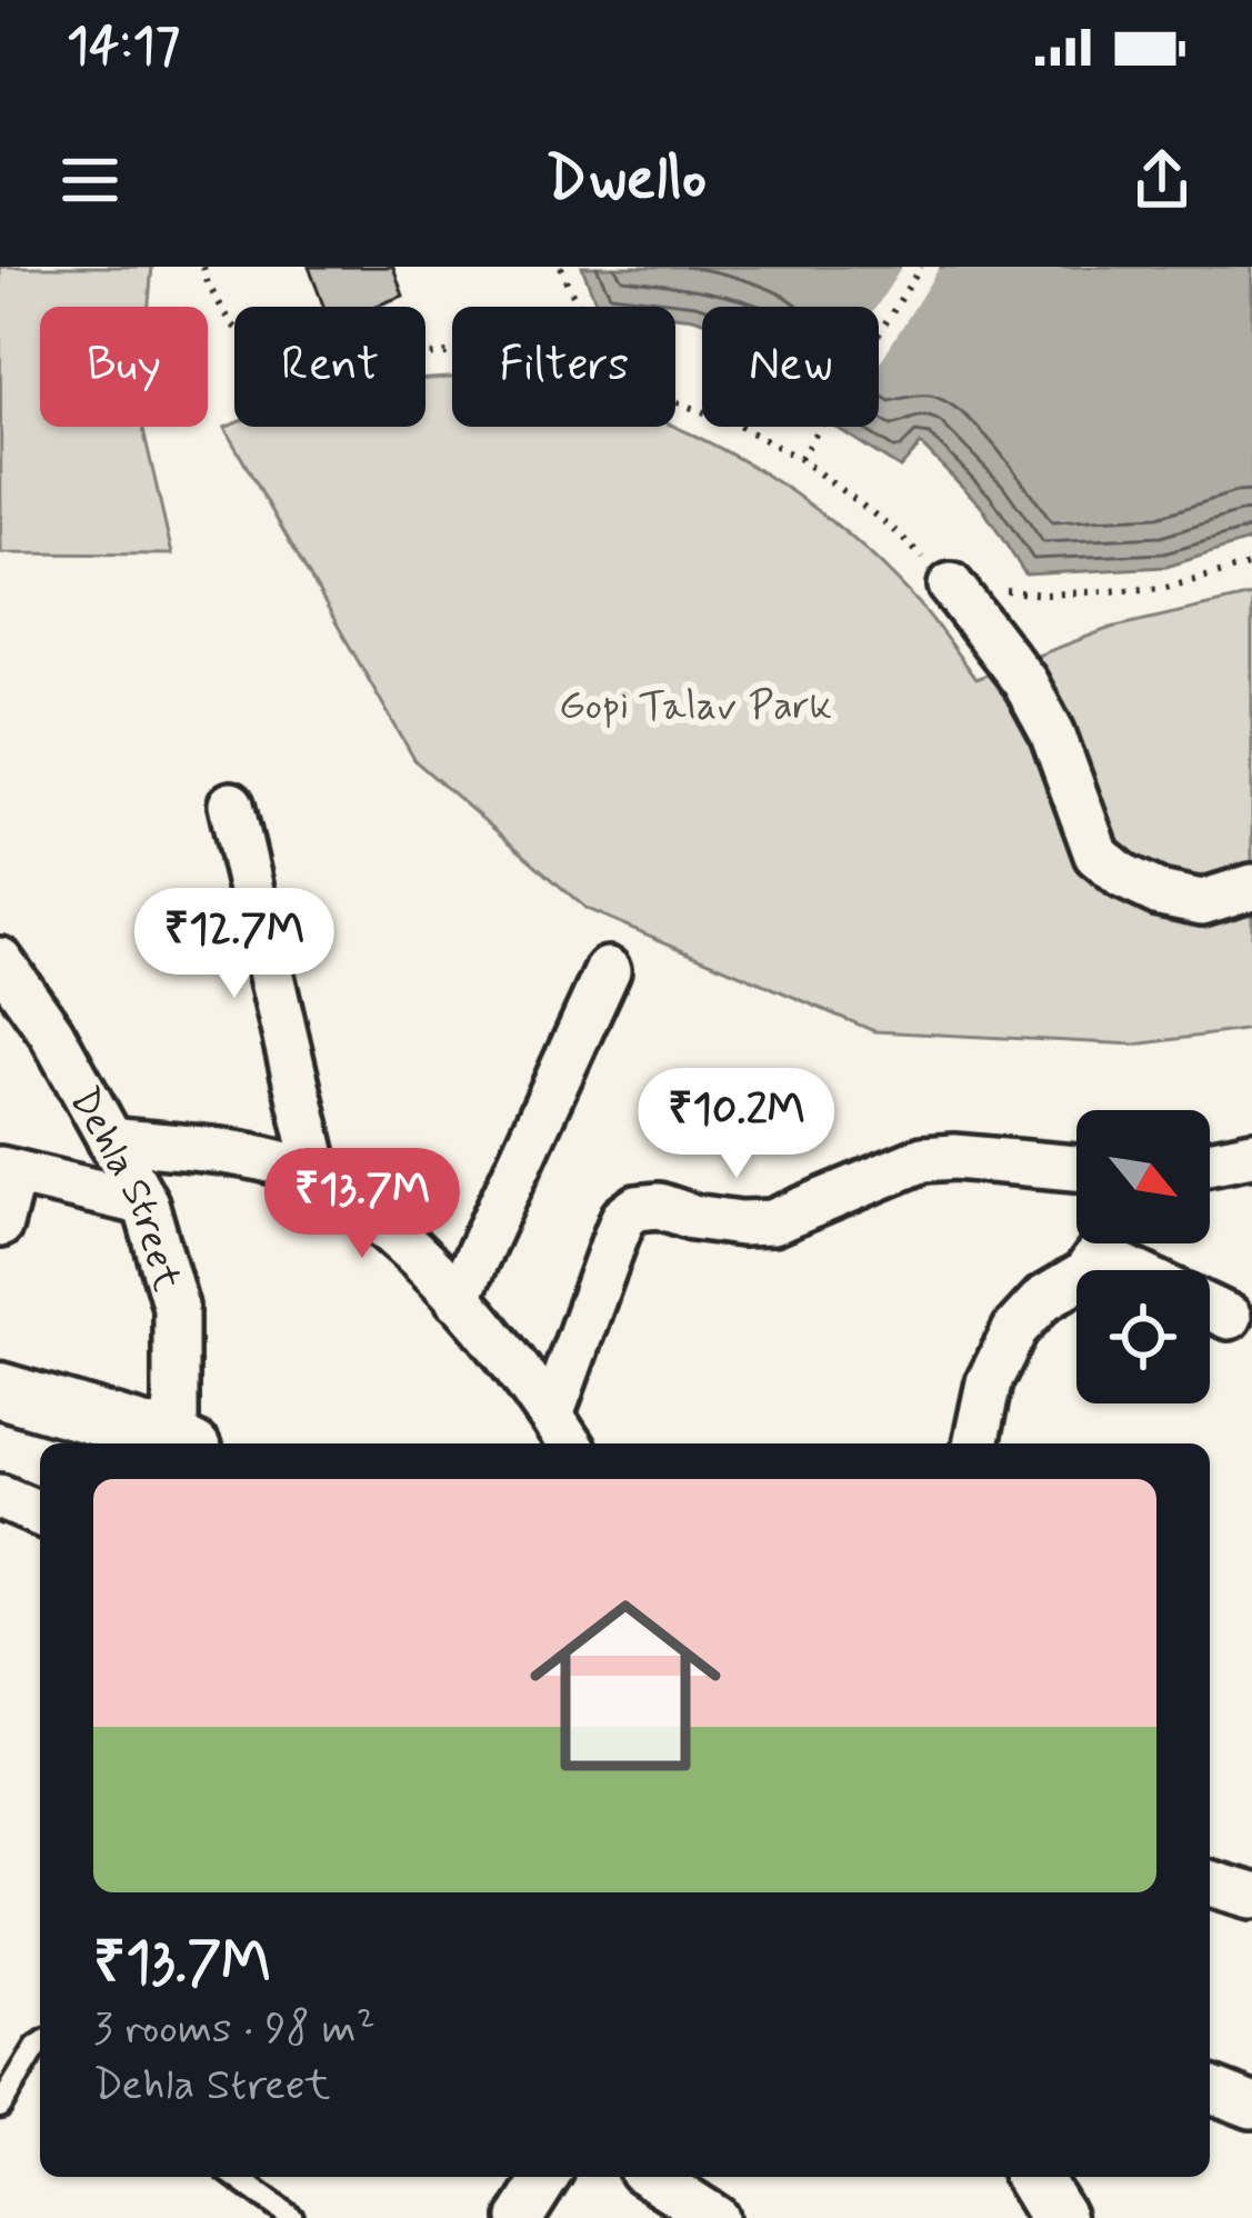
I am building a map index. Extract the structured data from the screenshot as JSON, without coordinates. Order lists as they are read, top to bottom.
{
  "streets": {
    "street": ["Dehla Street"]
  },
  "parks": ["Gopi Talav Park"],
  "north": "bottom right",
  "page": {
    "status": "14:17",
    "header": "Dwello",
    "chip": [
      "Buy",
      "Rent",
      "Filters",
      "New"
    ],
    "price": ["₹12.7M", "₹10.2M", "₹13.7M"],
    "list": [
      {
        "name": "₹13.7M",
        "note": "3 rooms · 98 m² · Dehla Street"
      }
    ]
  }
}
